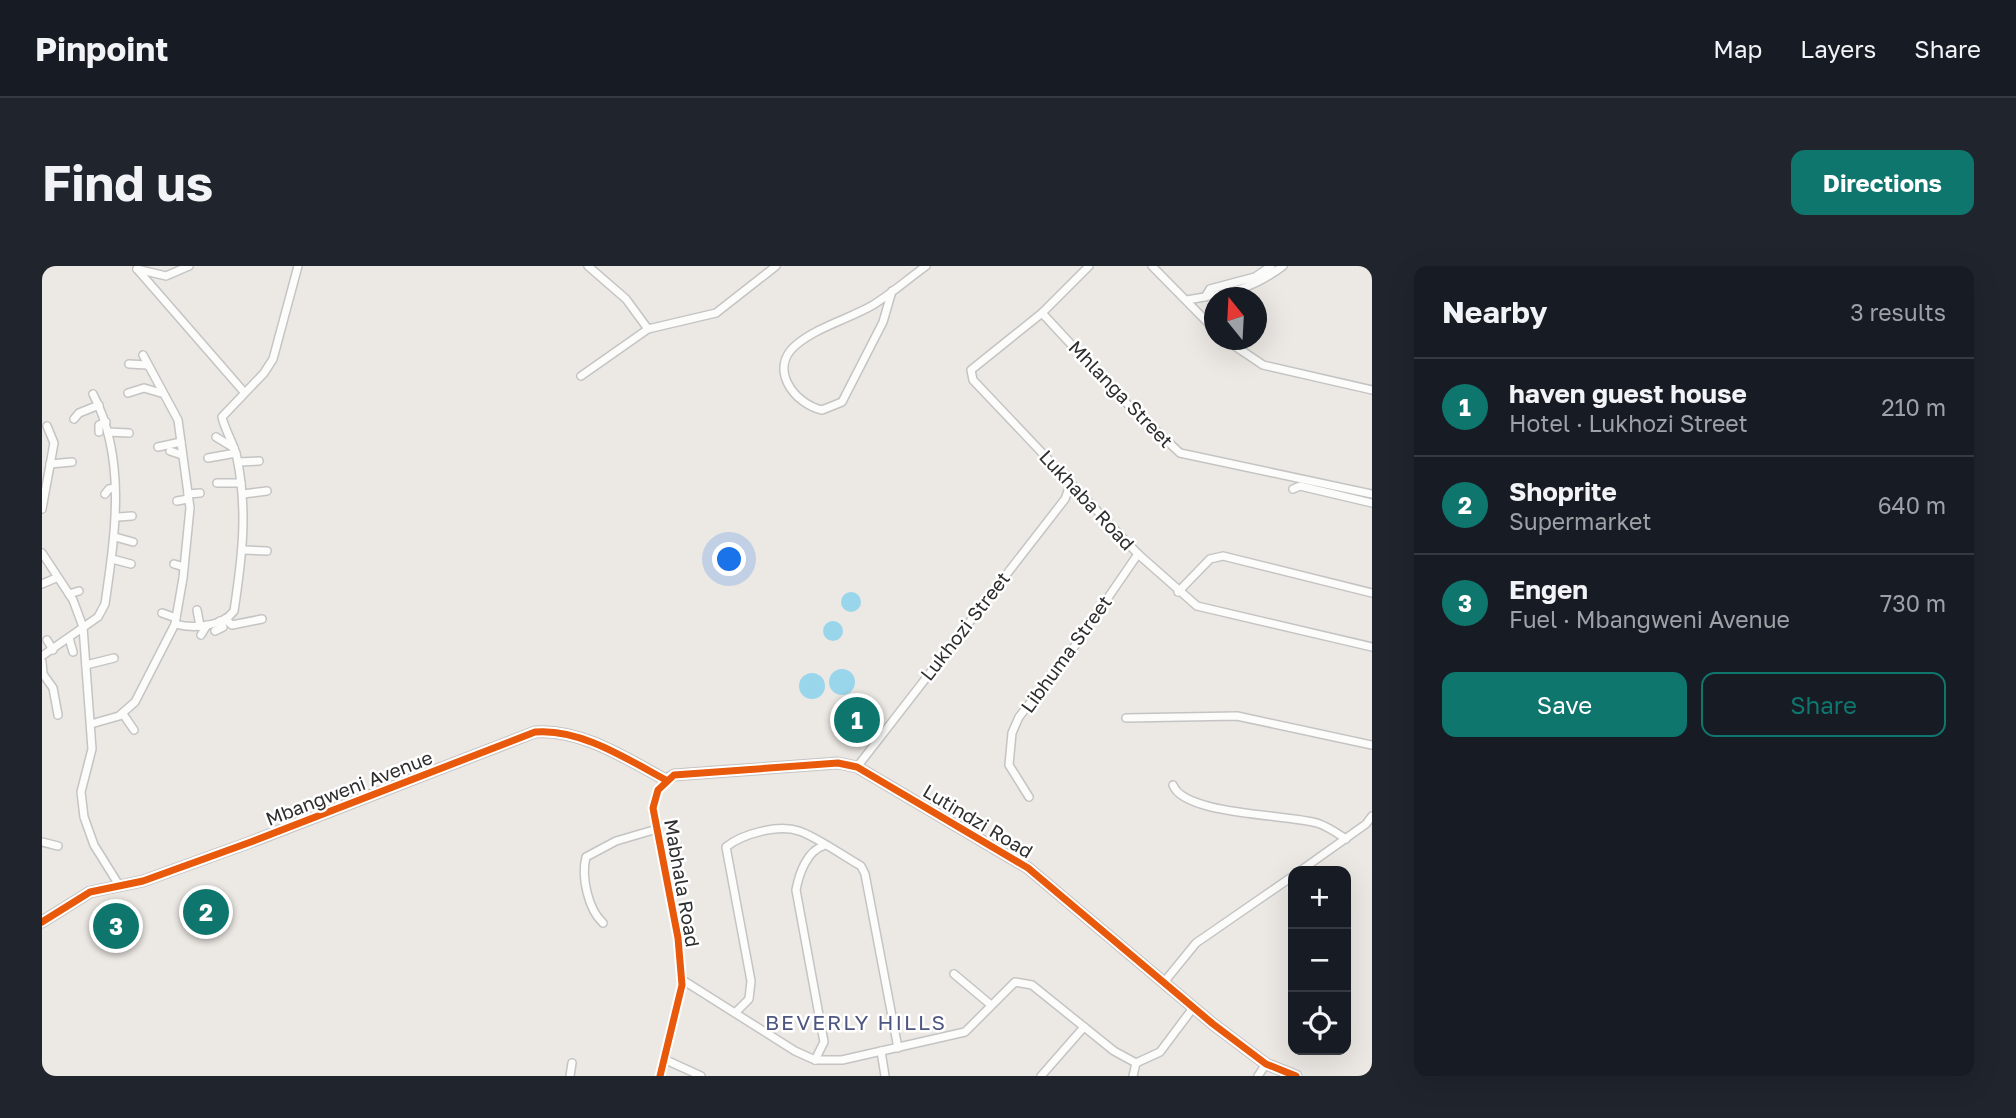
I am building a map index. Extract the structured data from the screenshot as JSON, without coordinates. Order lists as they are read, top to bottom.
{
  "streets": {
    "street": [
      "Mhlanga Street",
      "Lukhaba Road",
      "Lukhozi Street",
      "Libhuma Street",
      "Mbangweni Avenue",
      "Lutindzi Road",
      "Mabhala Road"
    ]
  },
  "crossings": [
    ["Mhlanga Street", "Lukhaba Road"],
    ["Lukhaba Road", "Lukhozi Street"],
    ["Lukhaba Road", "Libhuma Street"],
    ["Lukhozi Street", "Lutindzi Road"],
    ["Mbangweni Avenue", "Lutindzi Road"],
    ["Mbangweni Avenue", "Mabhala Road"],
    ["Lutindzi Road", "Mabhala Road"]
  ],
  "districts": ["BEVERLY HILLS"],
  "north": "top",
  "page": {
    "header": "Pinpoint",
    "nav": ["Map", "Layers", "Share"],
    "buttons": [
      "Directions",
      ["Save", "Share"]
    ],
    "title": "Find us",
    "heading": ["Nearby", "3 results"],
    "list": [
      {
        "mark": "1",
        "name": "haven guest house",
        "note": "Hotel · Lukhozi Street",
        "value": "210 m"
      },
      {
        "mark": "2",
        "name": "Shoprite",
        "note": "Supermarket",
        "value": "640 m"
      },
      {
        "mark": "3",
        "name": "Engen",
        "note": "Fuel · Mbangweni Avenue",
        "value": "730 m"
      }
    ],
    "pins": ["1", "2", "3"],
    "map_buttons": ["+", "−"]
  }
}
